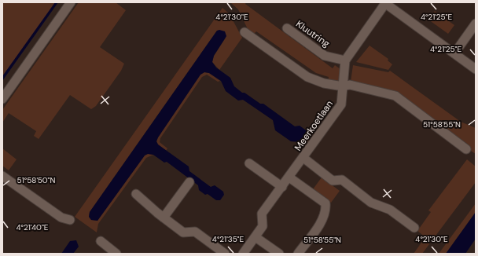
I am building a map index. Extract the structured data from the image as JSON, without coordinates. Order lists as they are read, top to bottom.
{
  "streets": {
    "street": ["Kluutring", "Meerkoetlaan"]
  },
  "crossings": [
    ["Kluutring", "Meerkoetlaan"]
  ],
  "coordinates": [
    "4°21'30\"E",
    "4°21'25\"E",
    "51°58'55\"N",
    "51°58'50\"N",
    "4°21'40\"E",
    "4°21'35\"E"
  ]
}
